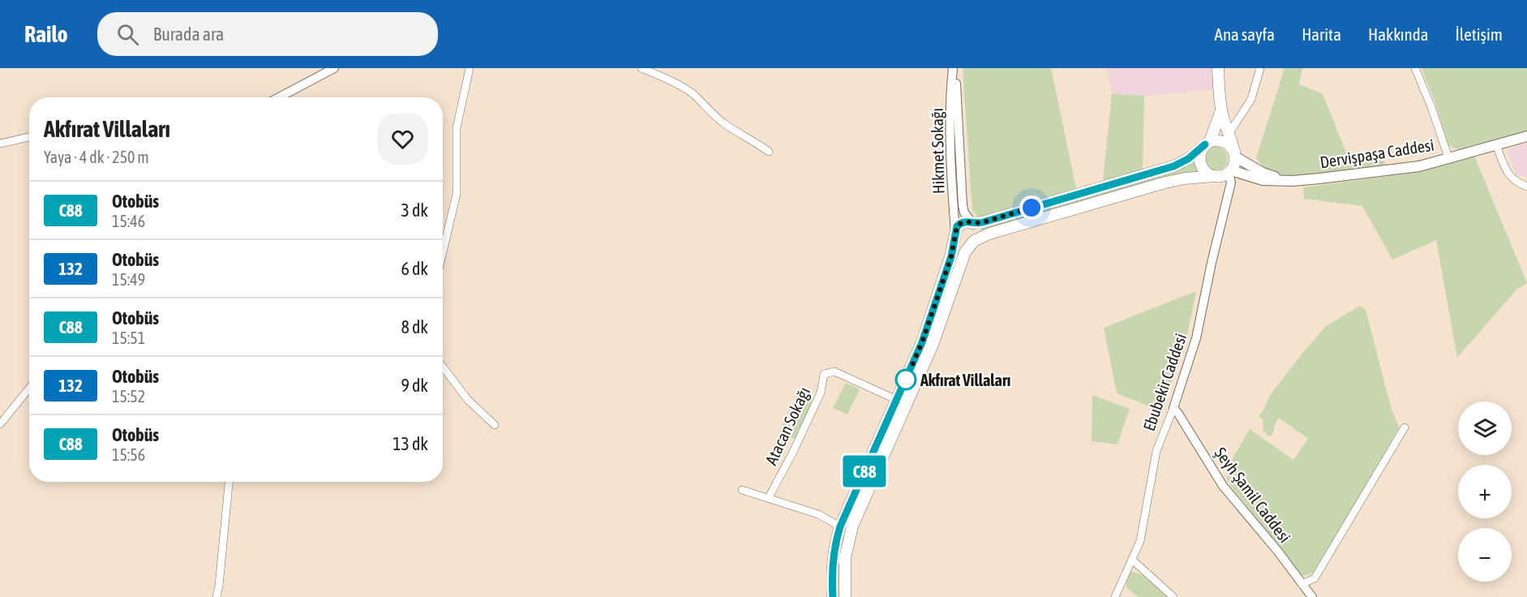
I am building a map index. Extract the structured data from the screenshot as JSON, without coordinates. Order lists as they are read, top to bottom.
{
  "streets": {
    "main road": ["Dervişpaşa Caddesi"],
    "street": [
      "Hikmet Sokağı",
      "Ebubekir Caddesi",
      "Atacan Sokağı",
      "Şeyh Şamil Caddesi"
    ]
  },
  "crossings": [
    ["Dervişpaşa Caddesi", "Ebubekir Caddesi"],
    ["Ebubekir Caddesi", "Şeyh Şamil Caddesi"]
  ],
  "places": ["Akfırat Villaları"],
  "lines": ["bus line C88"],
  "page": {
    "header": "Railo",
    "search": "Burada ara",
    "nav": [
      "Ana sayfa",
      "Harita",
      "Hakkında",
      "İletişim"
    ],
    "on_map": "C88",
    "heading": ["Akfırat Villaları", "Yaya · 4 dk · 250 m"],
    "list": [
      {
        "mark": "C88",
        "name": "Otobüs",
        "note": "15:46",
        "value": "3 dk"
      },
      {
        "mark": "132",
        "name": "Otobüs",
        "note": "15:49",
        "value": "6 dk"
      },
      {
        "mark": "C88",
        "name": "Otobüs",
        "note": "15:51",
        "value": "8 dk"
      },
      {
        "mark": "132",
        "name": "Otobüs",
        "note": "15:52",
        "value": "9 dk"
      },
      {
        "mark": "C88",
        "name": "Otobüs",
        "note": "15:56",
        "value": "13 dk"
      }
    ],
    "map_buttons": ["+", "−"]
  }
}
